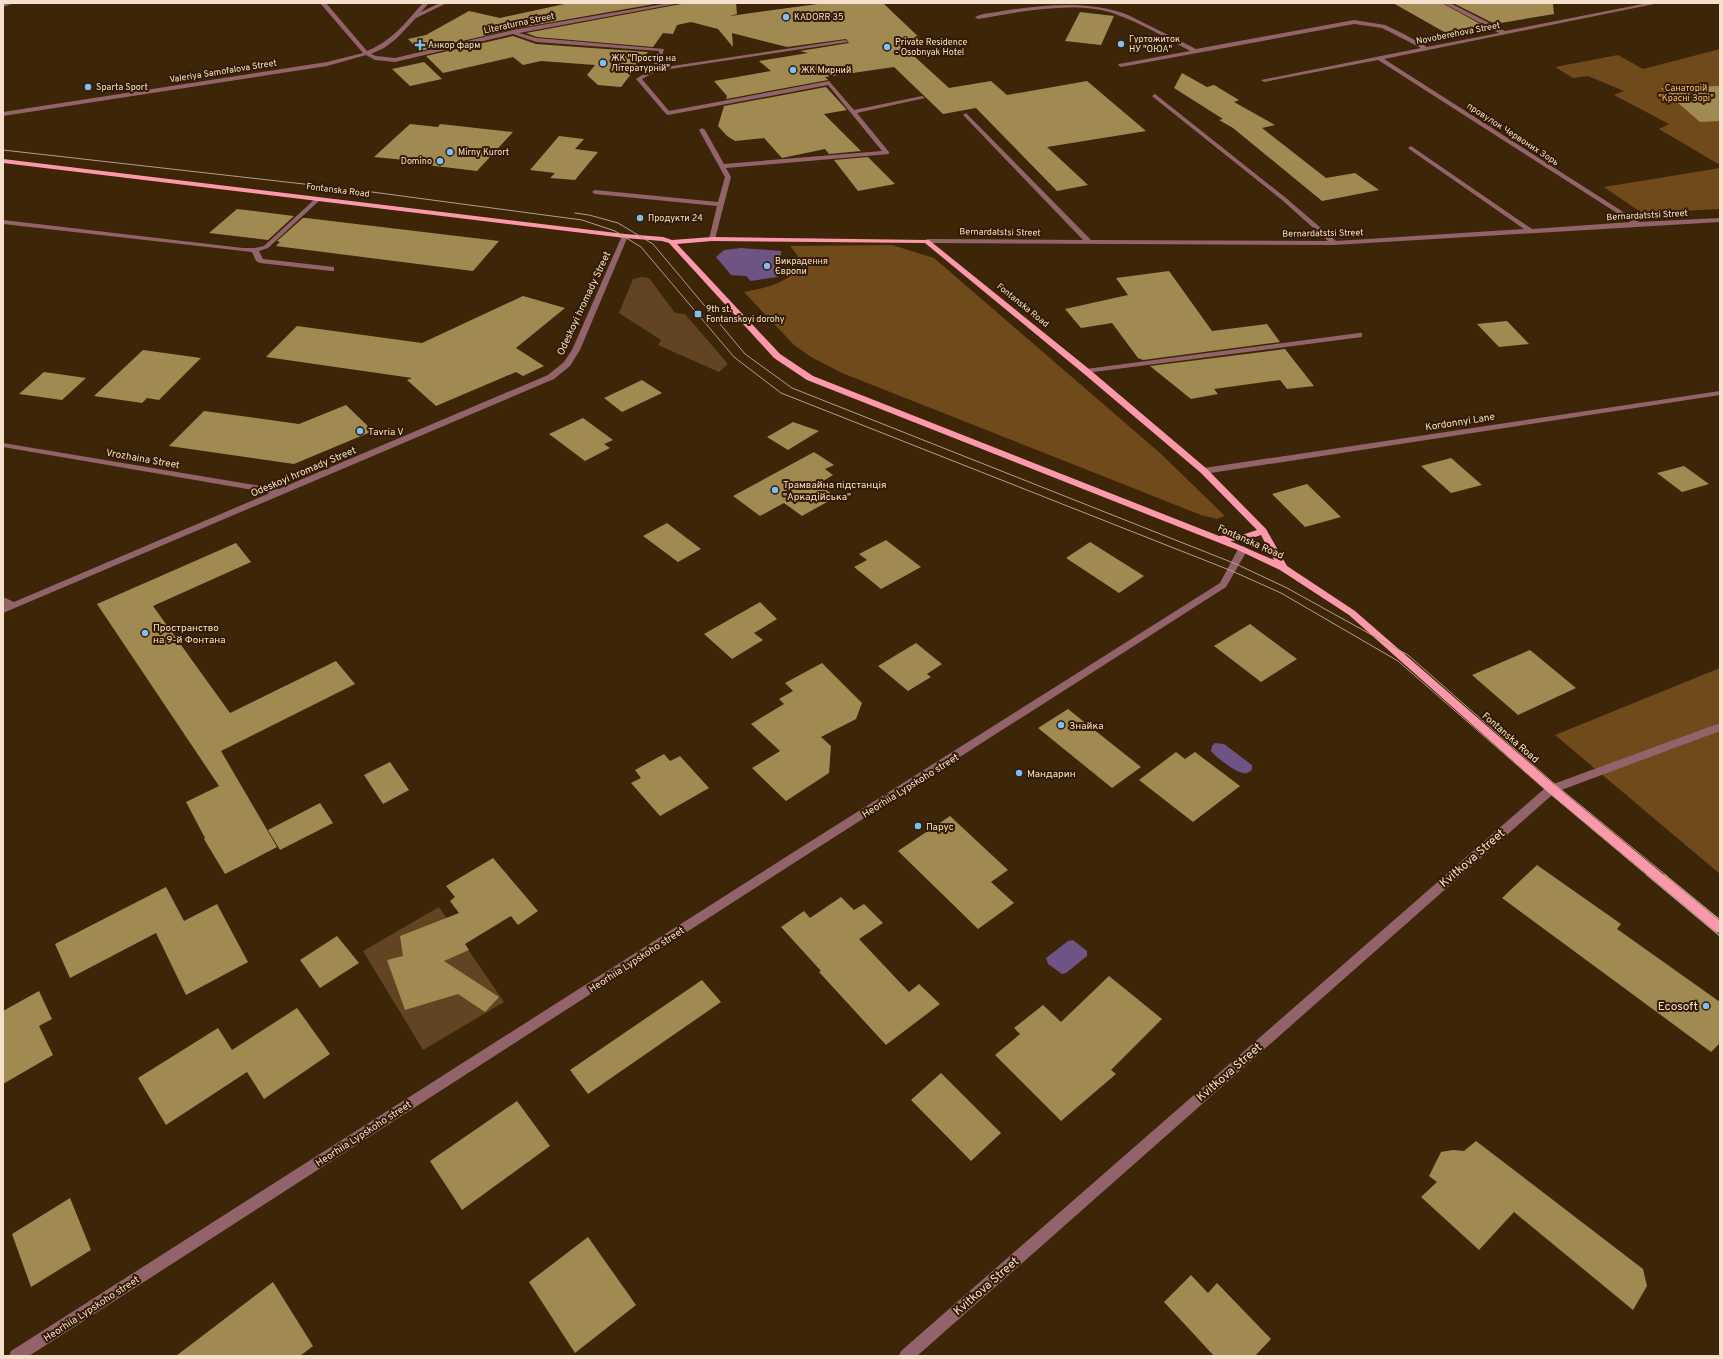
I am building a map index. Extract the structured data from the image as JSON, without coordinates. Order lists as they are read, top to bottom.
{
  "streets": {
    "main road": ["Fontanska Road"],
    "street": [
      "Literaturna Street",
      "Novoberehova Street",
      "Valeriya Samofalova Street",
      "провулок Червоних Зорь",
      "Bernardatstsi Street",
      "Odeskoyi hromady Street",
      "Kordonnyi Lane",
      "Vrozhaina Street",
      "Heorhiia Lypskoho street",
      "Kvitkova Street"
    ]
  },
  "crossings": [
    ["Literaturna Street", "Valeriya Samofalova Street"],
    ["Novoberehova Street", "провулок Червоних Зорь"],
    ["провулок Червоних Зорь", "Bernardatstsi Street"],
    ["Fontanska Road", "Bernardatstsi Street"],
    ["Fontanska Road", "Odeskoyi hromady Street"],
    ["Fontanska Road", "Kordonnyi Lane"],
    ["Fontanska Road", "Heorhiia Lypskoho street"],
    ["Fontanska Road", "Kvitkova Street"],
    ["Odeskoyi hromady Street", "Vrozhaina Street"]
  ],
  "parks": ["Санаторій \"Красні Зорі\""],
  "places": {
    "other": [
      "KADORR 35",
      "Гуртожиток НУ \"ОЮА\"",
      "Private Residence - Osobnyak Hotel",
      "ЖК \"Простір на Літературній\"",
      "ЖК Мирний",
      "Sparta Sport",
      "Mirny Kurort",
      "Domino",
      "Продукти 24",
      "Викрадення Європи",
      "Tavria V",
      "Трамвайна підстанція \"Аркадійська\"",
      "Пространство на 9-й Фонтана",
      "Знайка",
      "Мандарин",
      "Парус",
      "Ecosoft"
    ],
    "health": ["Анкор фарм"],
    "transit": ["9th st. Fontanskoyi dorohy"]
  }
}
